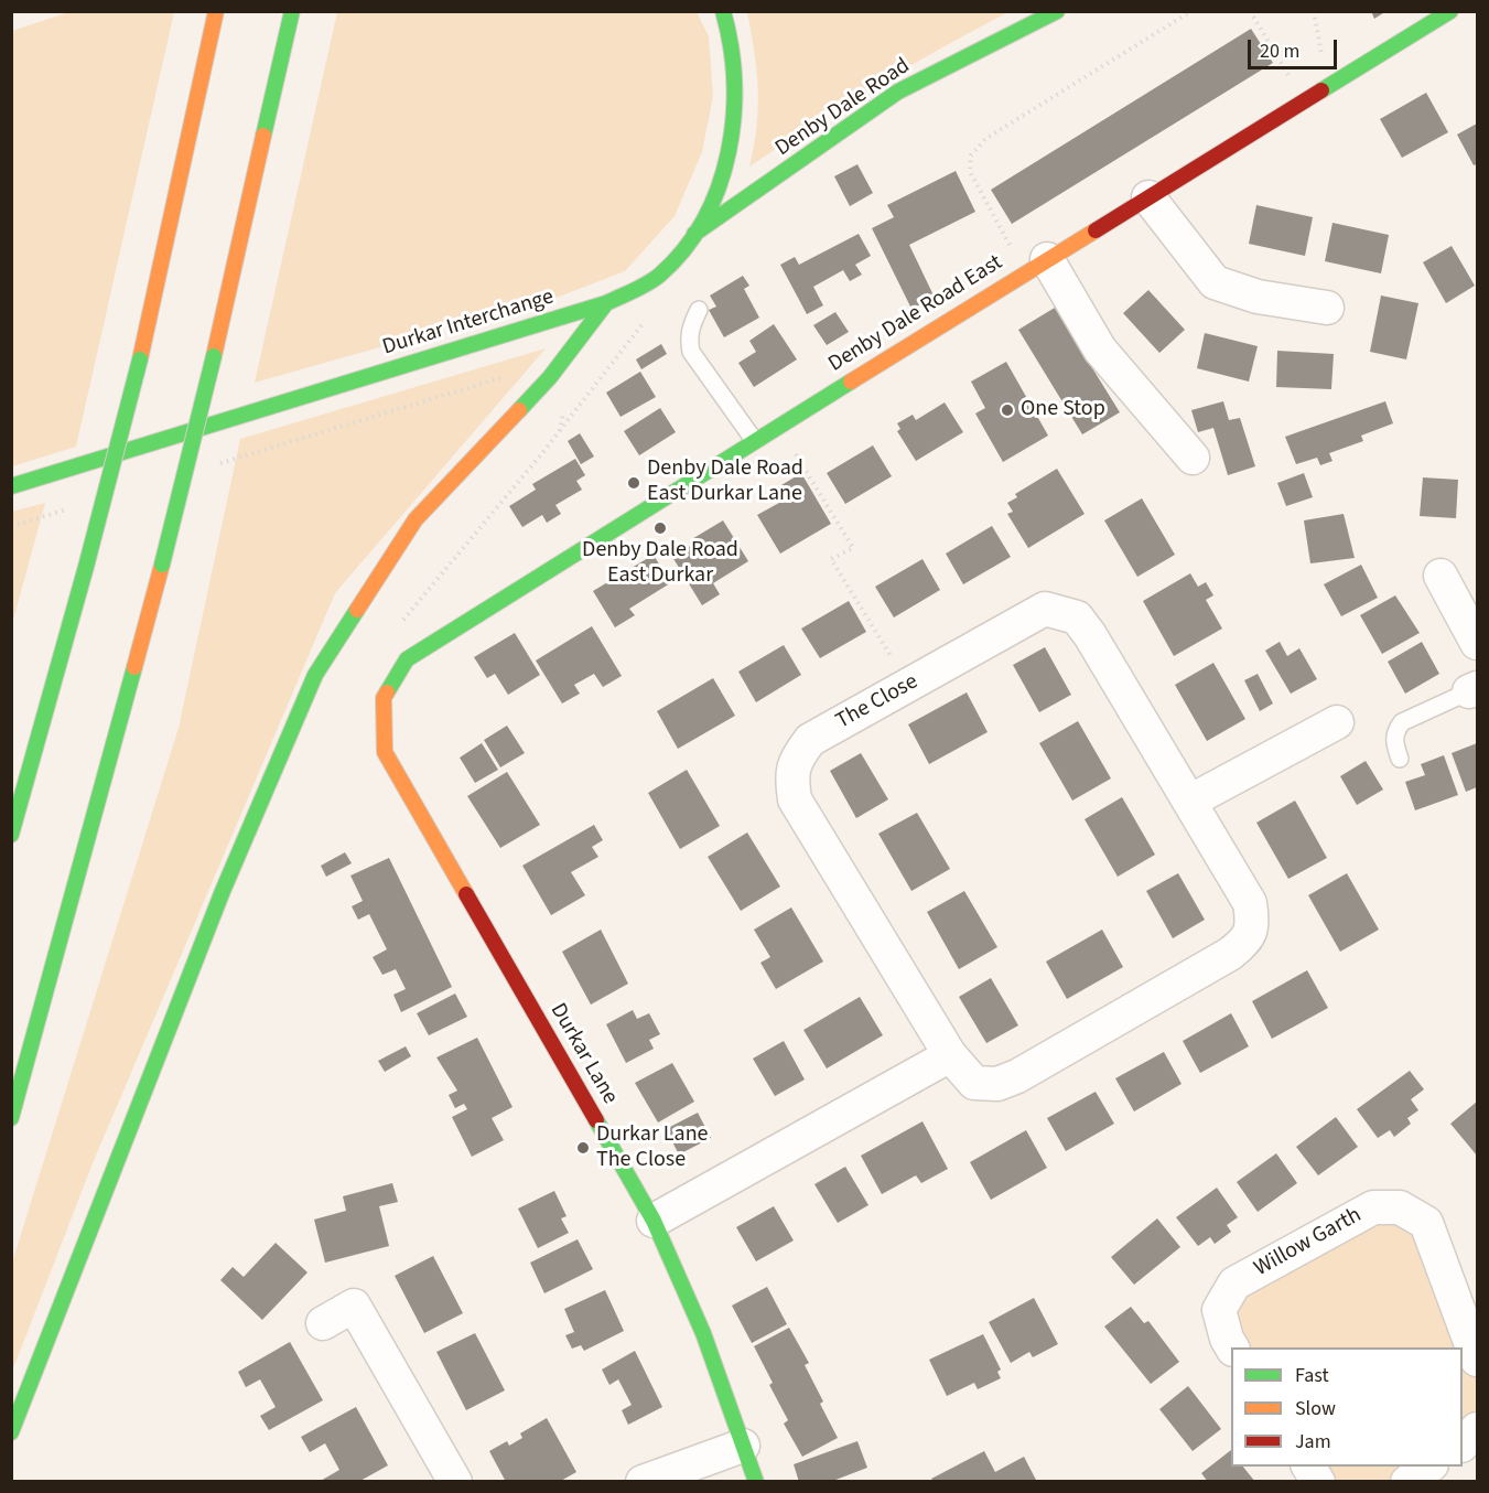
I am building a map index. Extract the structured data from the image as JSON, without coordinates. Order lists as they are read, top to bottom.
{
  "streets": {
    "main road": [
      "Denby Dale Road",
      "Denby Dale Road East",
      "Durkar Interchange",
      "Durkar Lane"
    ],
    "street": ["The Close", "Willow Garth"]
  },
  "crossings": [
    ["Denby Dale Road", "Durkar Interchange"],
    ["Denby Dale Road East", "Durkar Lane"]
  ],
  "places": [
    "One Stop",
    "Denby Dale Road East Durkar Lane",
    "Denby Dale Road East Durkar",
    "Durkar Lane The Close"
  ],
  "legend": ["Fast", "Slow", "Jam"],
  "scale_bar": "20 m"
}
